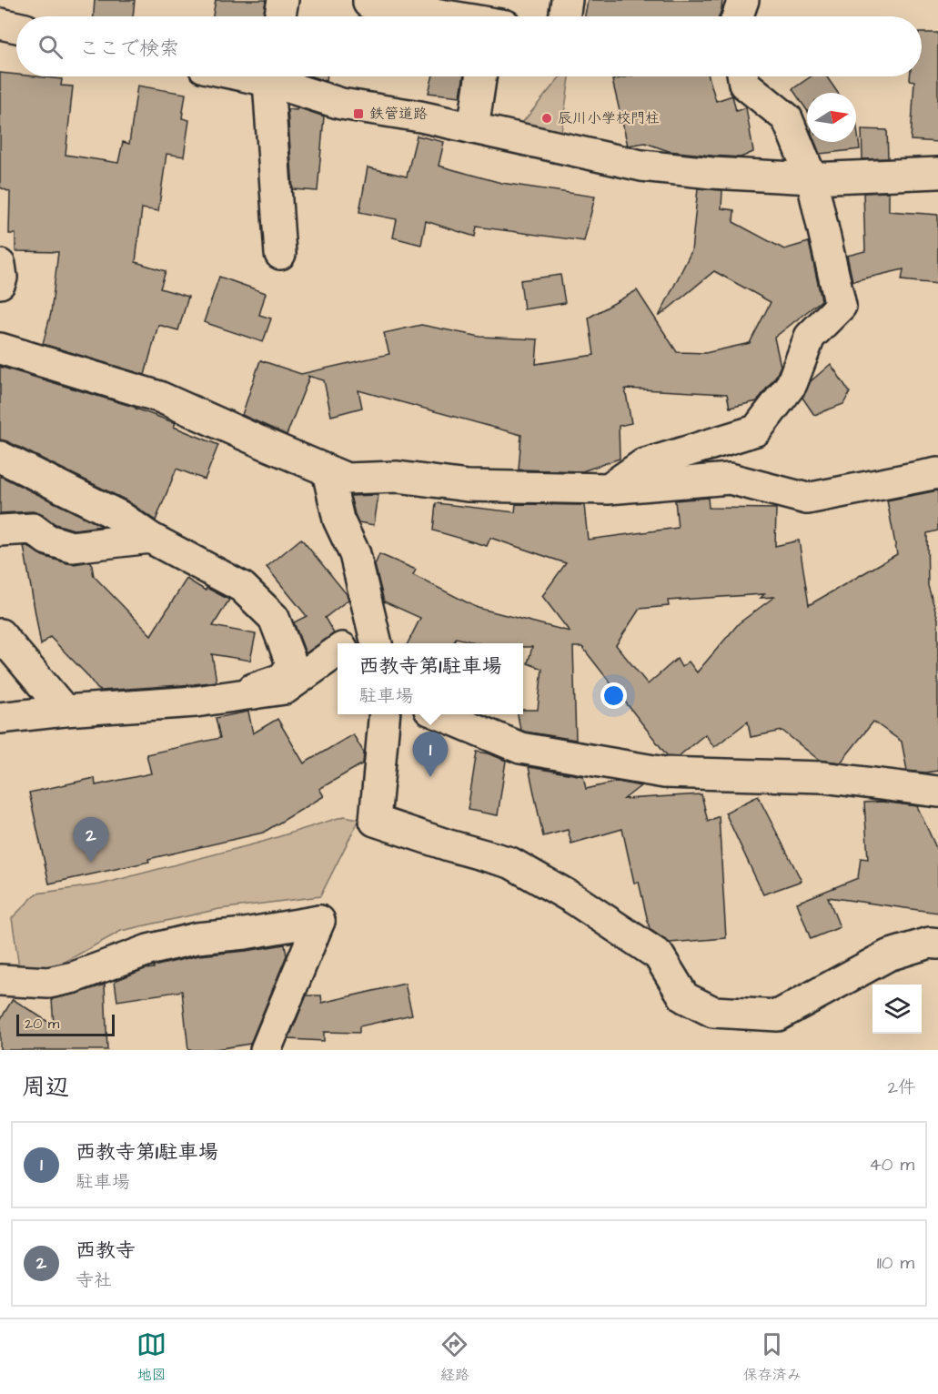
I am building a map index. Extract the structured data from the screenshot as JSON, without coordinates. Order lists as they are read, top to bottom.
{
  "places": {
    "transit": ["鉄管道路"],
    "other": ["辰川小学校門柱"]
  },
  "scale_bar": "20 m",
  "north": "right",
  "page": {
    "search": "ここで検索",
    "popup": ["西教寺第1駐車場", "駐車場"],
    "pins": ["1", "2"],
    "scale": "20 m",
    "heading": ["周辺", "2件"],
    "list": [
      {
        "mark": "1",
        "name": "西教寺第1駐車場",
        "note": "駐車場",
        "value": "40 m"
      },
      {
        "mark": "2",
        "name": "西教寺",
        "note": "寺社",
        "value": "110 m"
      }
    ],
    "nav": ["地図", "経路", "保存済み"]
  }
}
